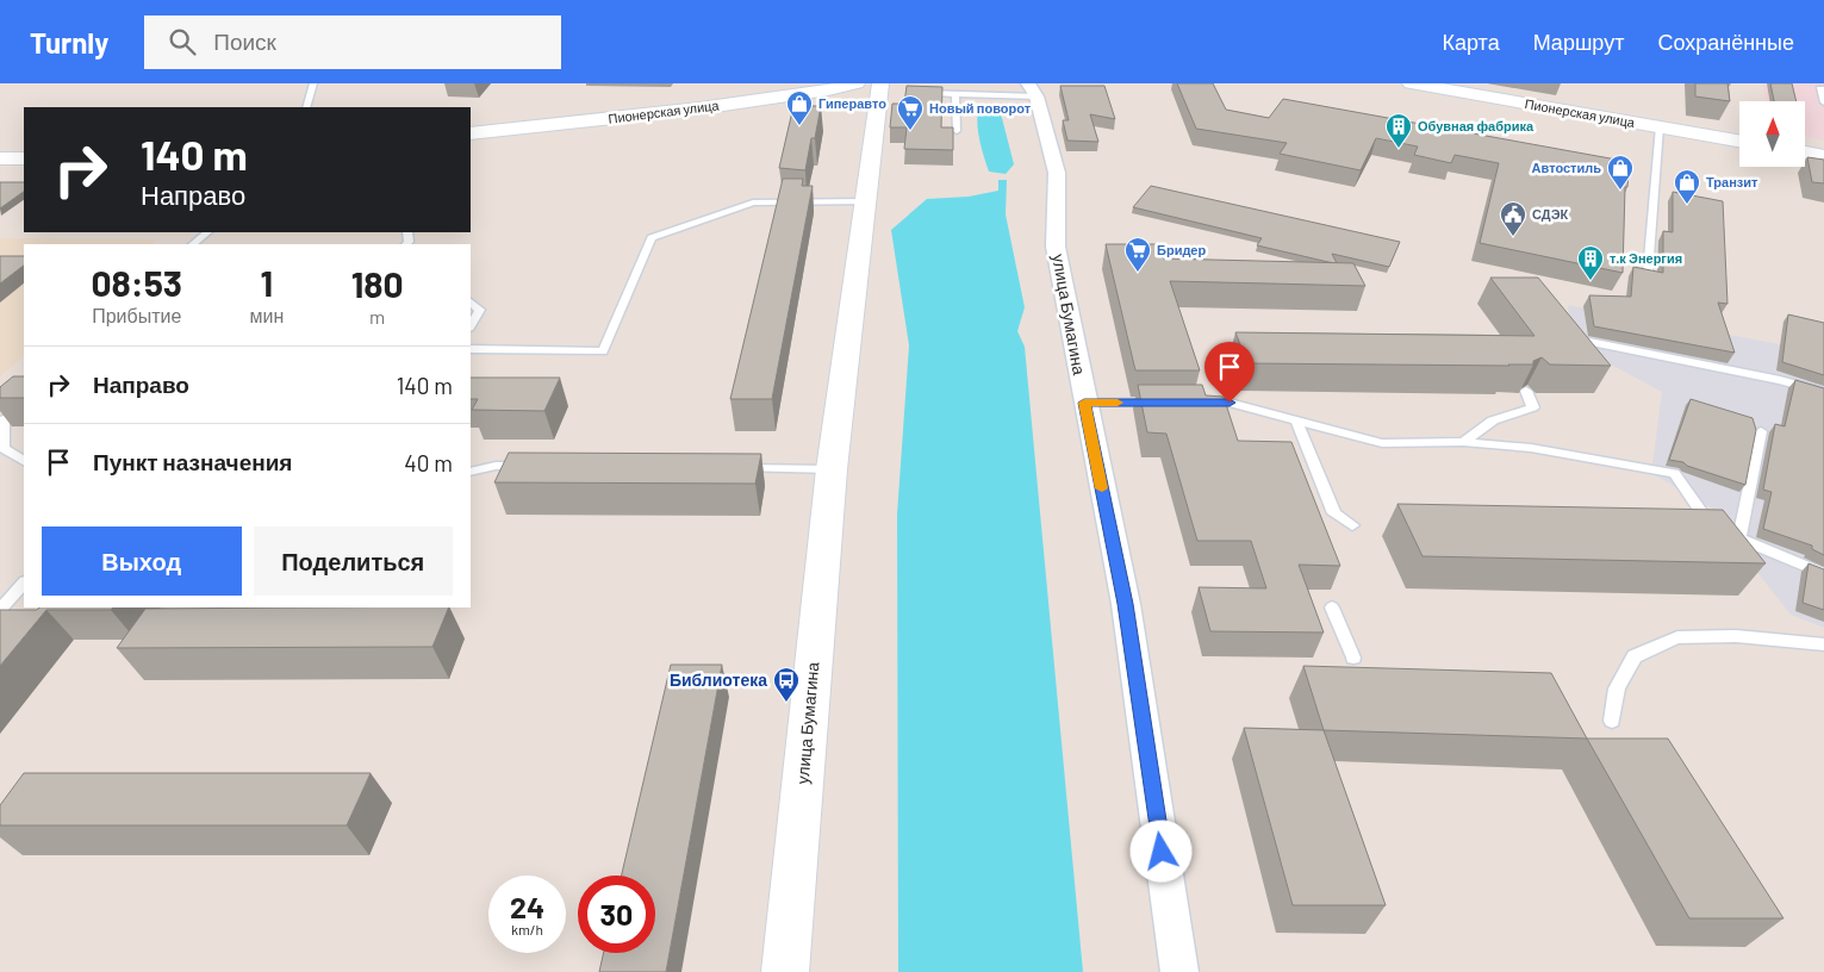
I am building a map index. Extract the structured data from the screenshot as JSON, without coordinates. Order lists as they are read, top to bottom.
{
  "streets": {
    "main road": ["Пионерская улица", "улица Бумагина"]
  },
  "places": {
    "shop": ["Гиперавто", "Автостиль", "Транзит"],
    "supermarket": ["Новый поворот", "Бридер"],
    "building": ["Обувная фабрика", "т.к Энергия"],
    "public building": ["СДЭК"],
    "bus stop": ["Библиотека"]
  },
  "north": "top",
  "page": {
    "header": "Turnly",
    "search": "Поиск",
    "nav": ["Карта", "Маршрут", "Сохранённые"],
    "turn": ["140 m", "Направо"],
    "eta": [
      "08:53",
      "Прибытие",
      "1",
      "мин",
      "180",
      "m"
    ],
    "list": [
      {
        "name": "Направо",
        "value": "140 m"
      },
      {
        "name": "Пункт назначения",
        "value": "40 m"
      }
    ],
    "buttons": ["Выход", "Поделиться"],
    "speed": "24 km/h",
    "limit": "30"
  }
}
